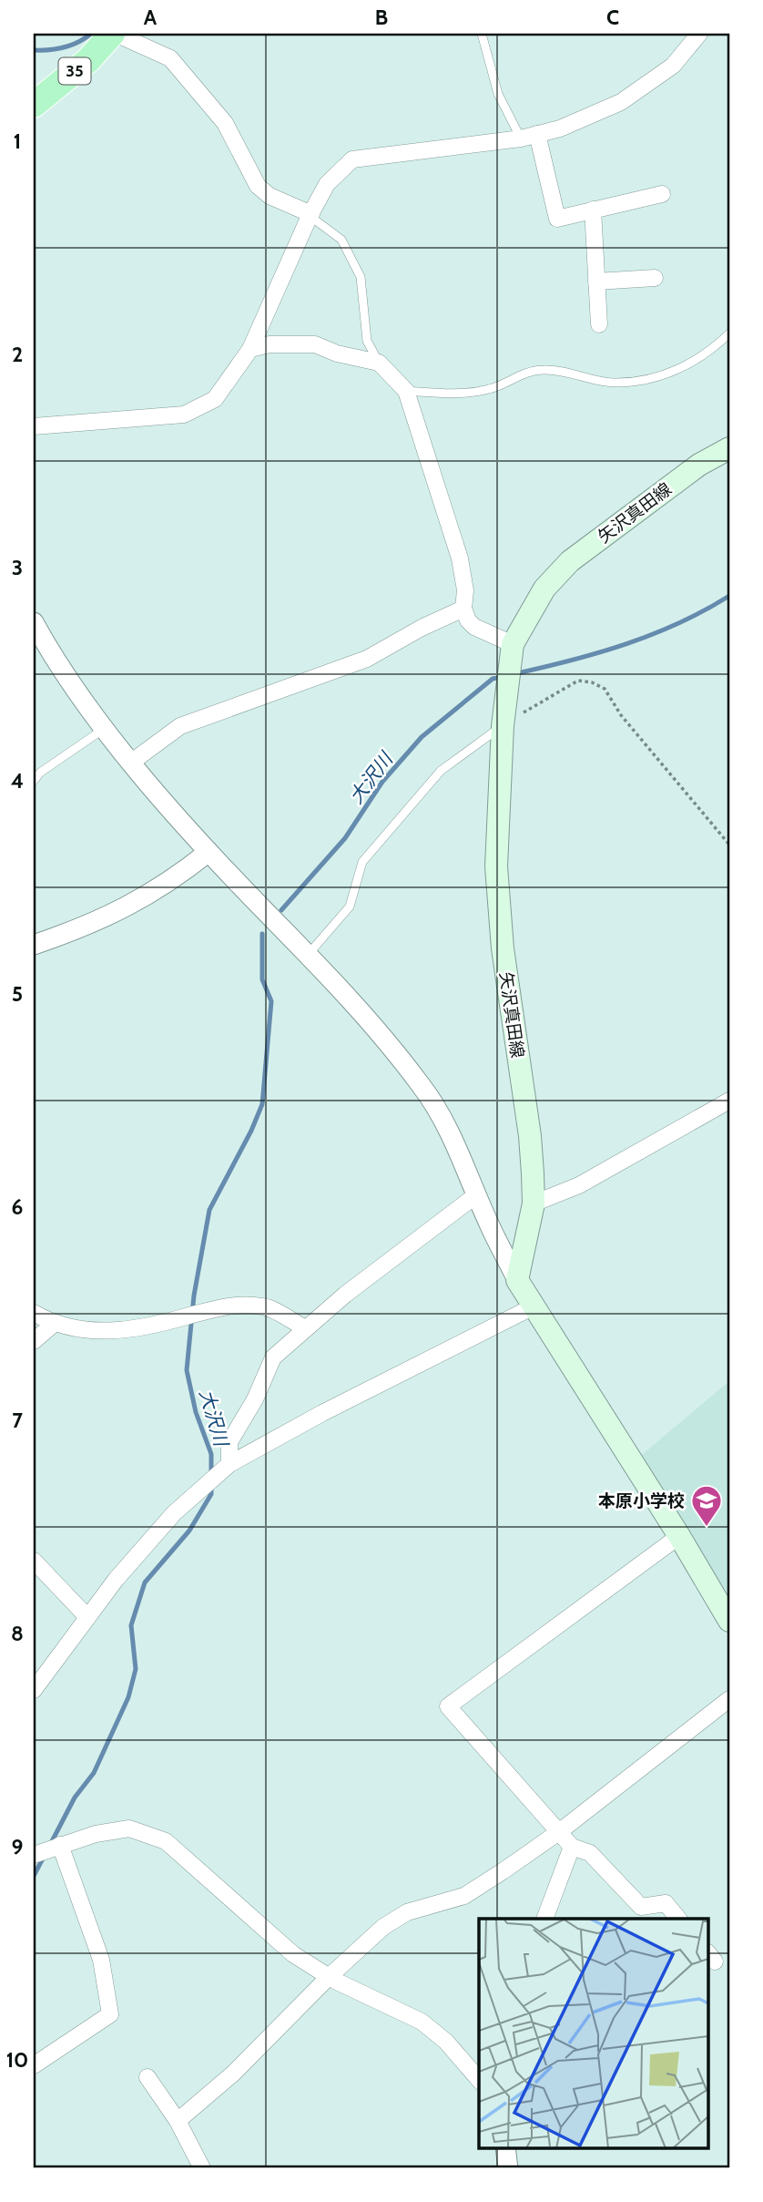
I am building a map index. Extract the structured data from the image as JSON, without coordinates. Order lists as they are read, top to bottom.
{
  "streets": {
    "main road": ["35", "矢沢真田線"]
  },
  "water": ["大沢川"],
  "places": {
    "school or university": ["本原小学校"]
  },
  "grid": {
    "columns": ["A", "B", "C"],
    "rows": [
      "1",
      "2",
      "3",
      "4",
      "5",
      "6",
      "7",
      "8",
      "9",
      "10"
    ]
  }
}
